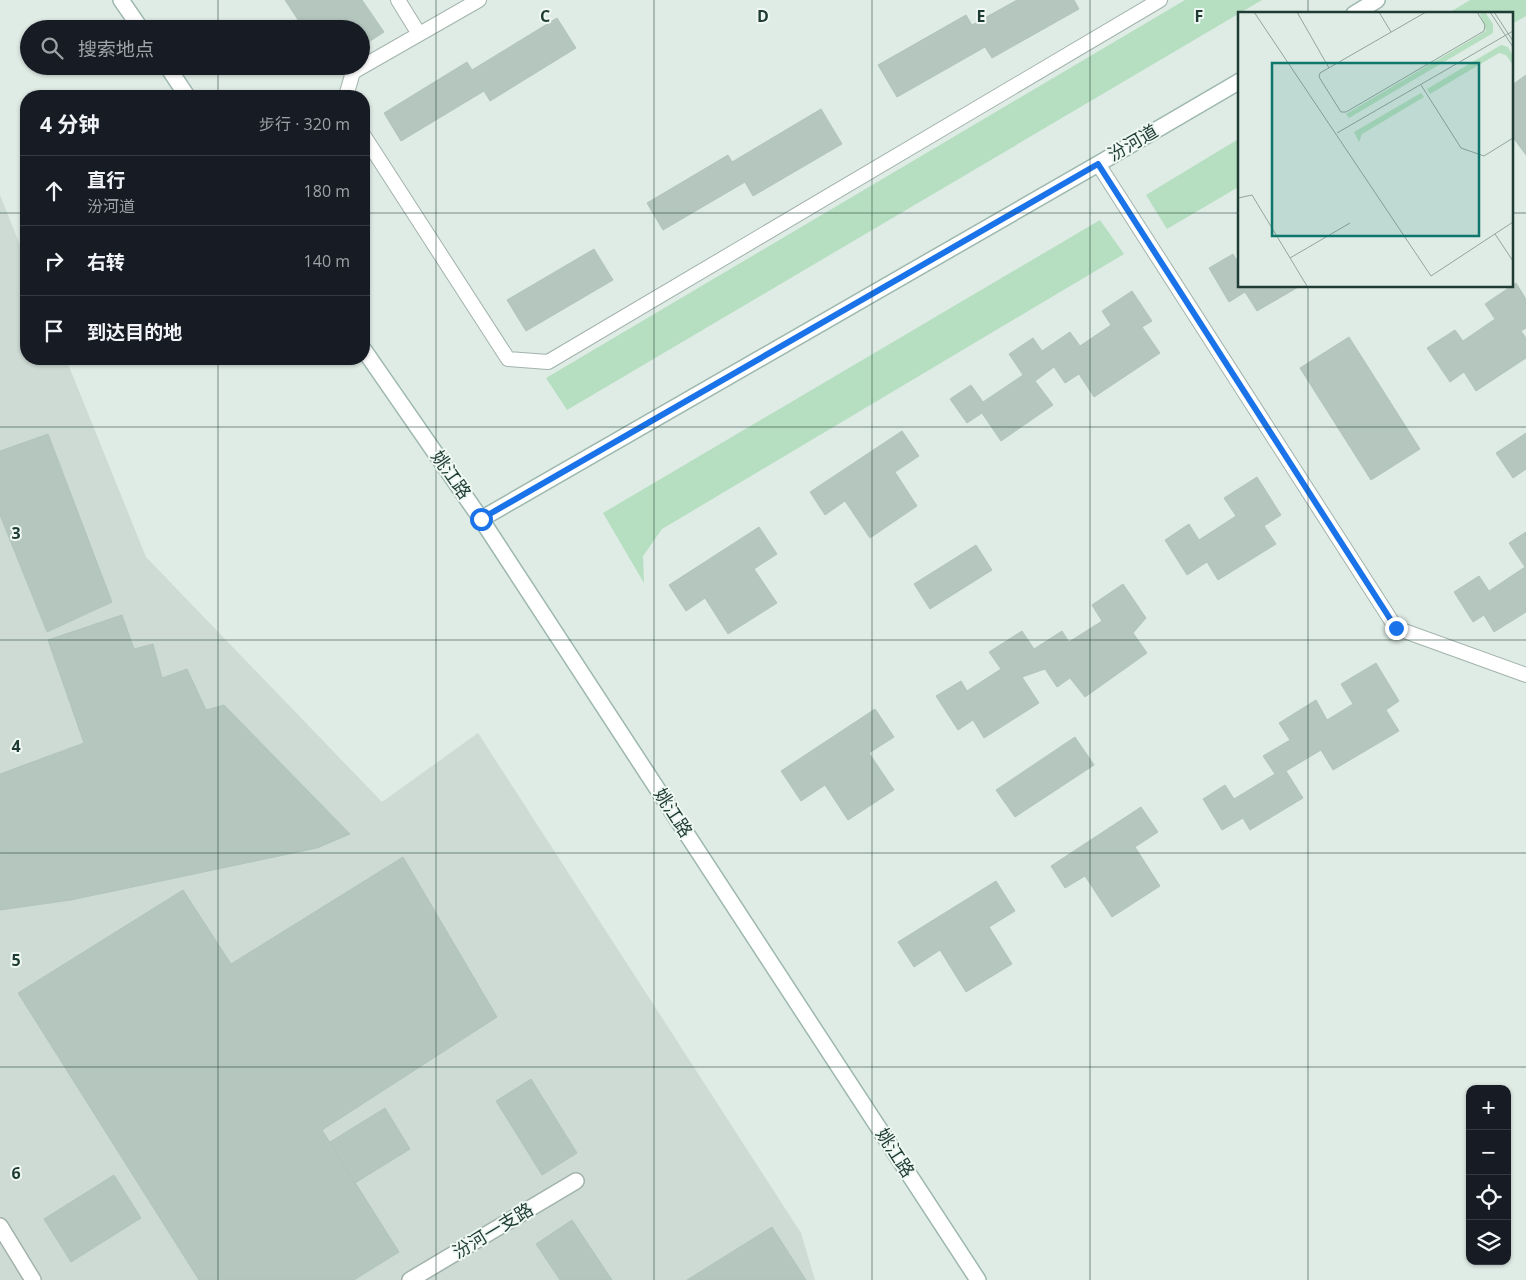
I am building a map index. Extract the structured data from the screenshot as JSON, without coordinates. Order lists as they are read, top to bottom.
{
  "streets": {
    "main road": ["汾河道", "姚江路", "汾河一支路"]
  },
  "crossings": [
    ["汾河道", "姚江路"]
  ],
  "page": {
    "search": "搜索地点",
    "heading": ["4 分钟", "步行 · 320 m"],
    "list": [
      ["直行", "汾河道", "180 m"],
      ["右转", "140 m"],
      "到达目的地"
    ],
    "map_buttons": ["+", "−"]
  },
  "grid": {
    "columns": [
      "C",
      "D",
      "E",
      "F"
    ],
    "rows": [
      "3",
      "4",
      "5",
      "6"
    ]
  }
}
